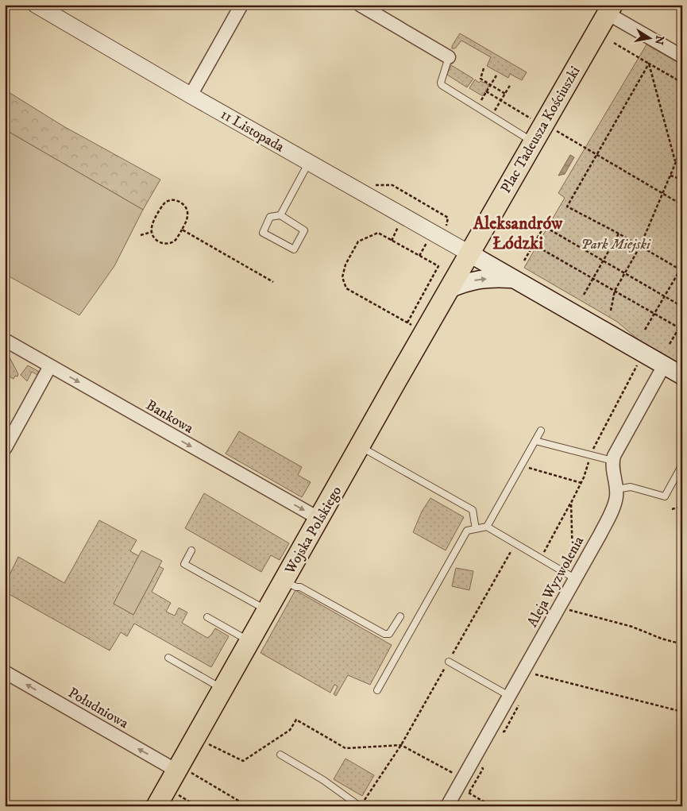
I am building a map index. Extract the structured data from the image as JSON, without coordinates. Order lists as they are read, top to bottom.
{
  "streets": {
    "main road": ["Plac Tadeusza Kościuszki", "Wojska Polskiego"],
    "street": [
      "11 Listopada",
      "Bankowa",
      "Aleja Wyzwolenia",
      "Południowa"
    ]
  },
  "crossings": [
    ["Plac Tadeusza Kościuszki", "11 Listopada"],
    ["Plac Tadeusza Kościuszki", "Wojska Polskiego"],
    ["11 Listopada", "Wojska Polskiego"],
    ["Bankowa", "Wojska Polskiego"],
    ["Wojska Polskiego", "Południowa"]
  ],
  "one_way": ["Bankowa", "Południowa"],
  "districts": ["Aleksandrów Łódzki"],
  "parks": ["Park Miejski"],
  "north": "right"
}
